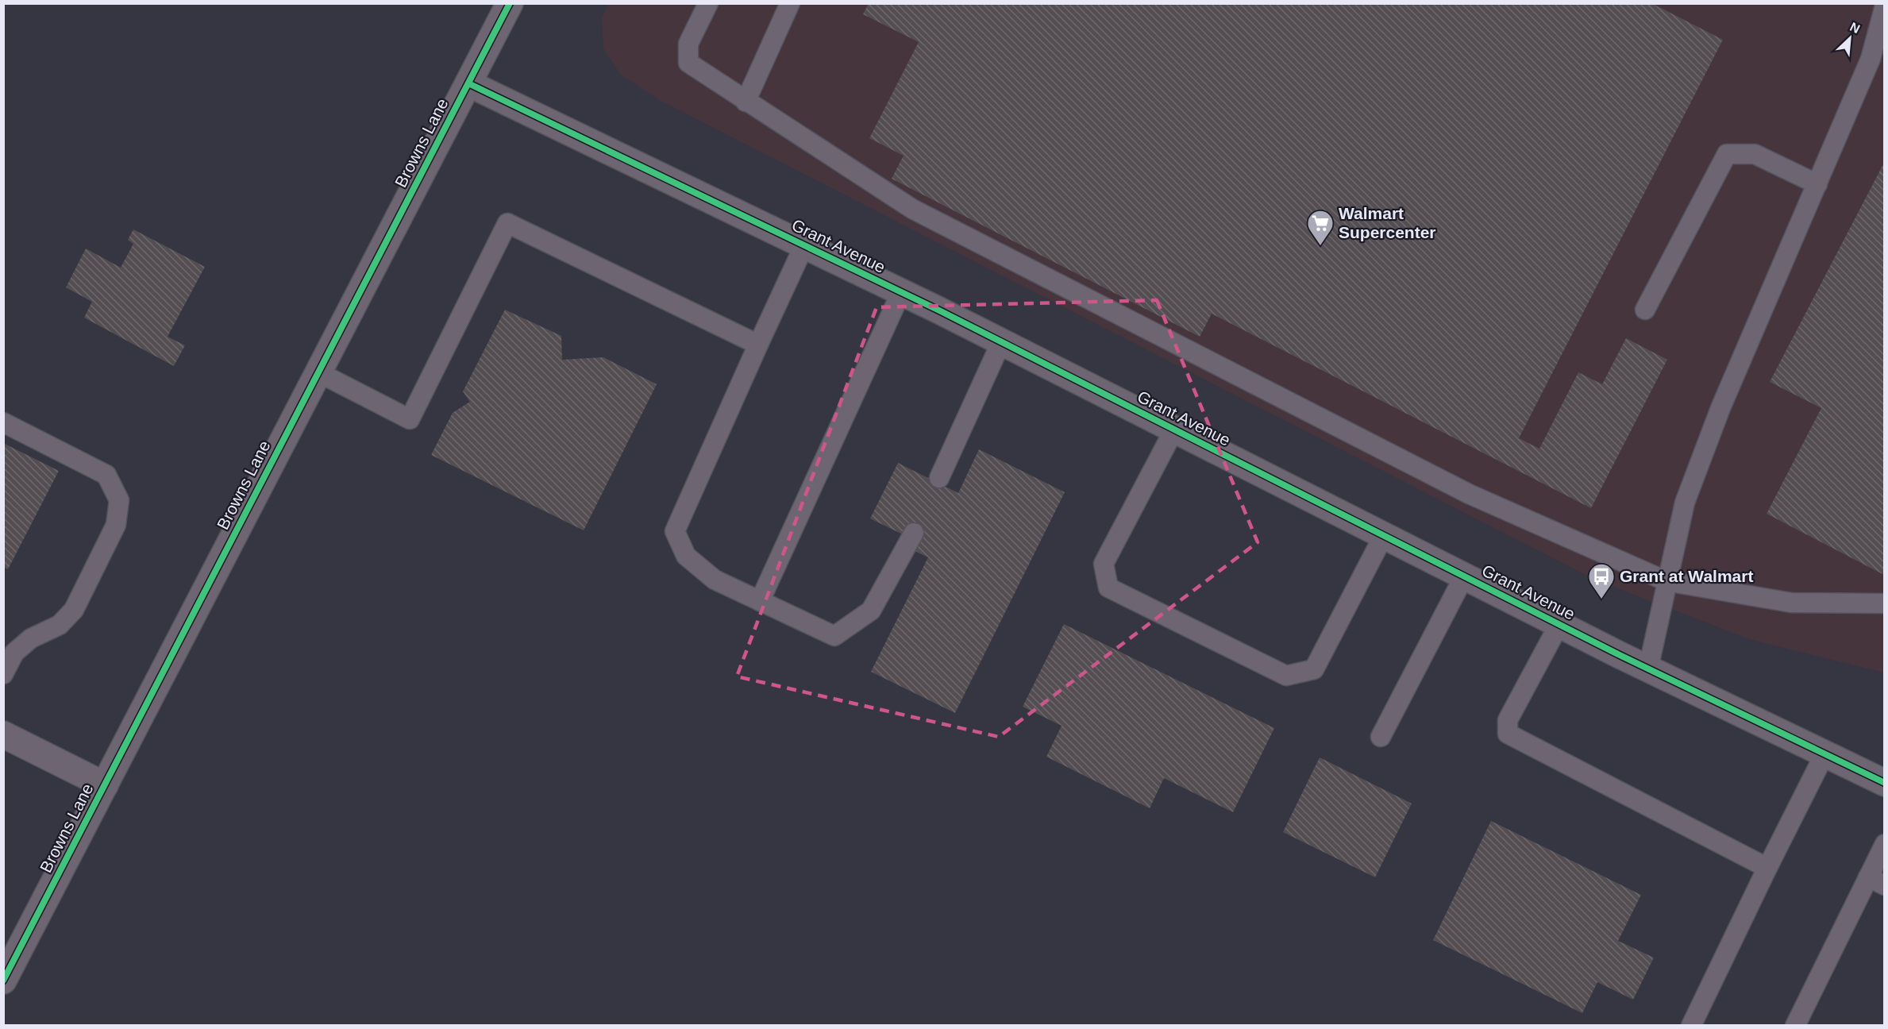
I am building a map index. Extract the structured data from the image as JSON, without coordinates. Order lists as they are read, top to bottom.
{
  "streets": {
    "street": ["Browns Lane", "Grant Avenue"]
  },
  "crossings": [
    ["Browns Lane", "Grant Avenue"]
  ],
  "places": {
    "supermarket": ["Walmart Supercenter"],
    "bus stop": ["Grant at Walmart"]
  },
  "north": "top right"
}
